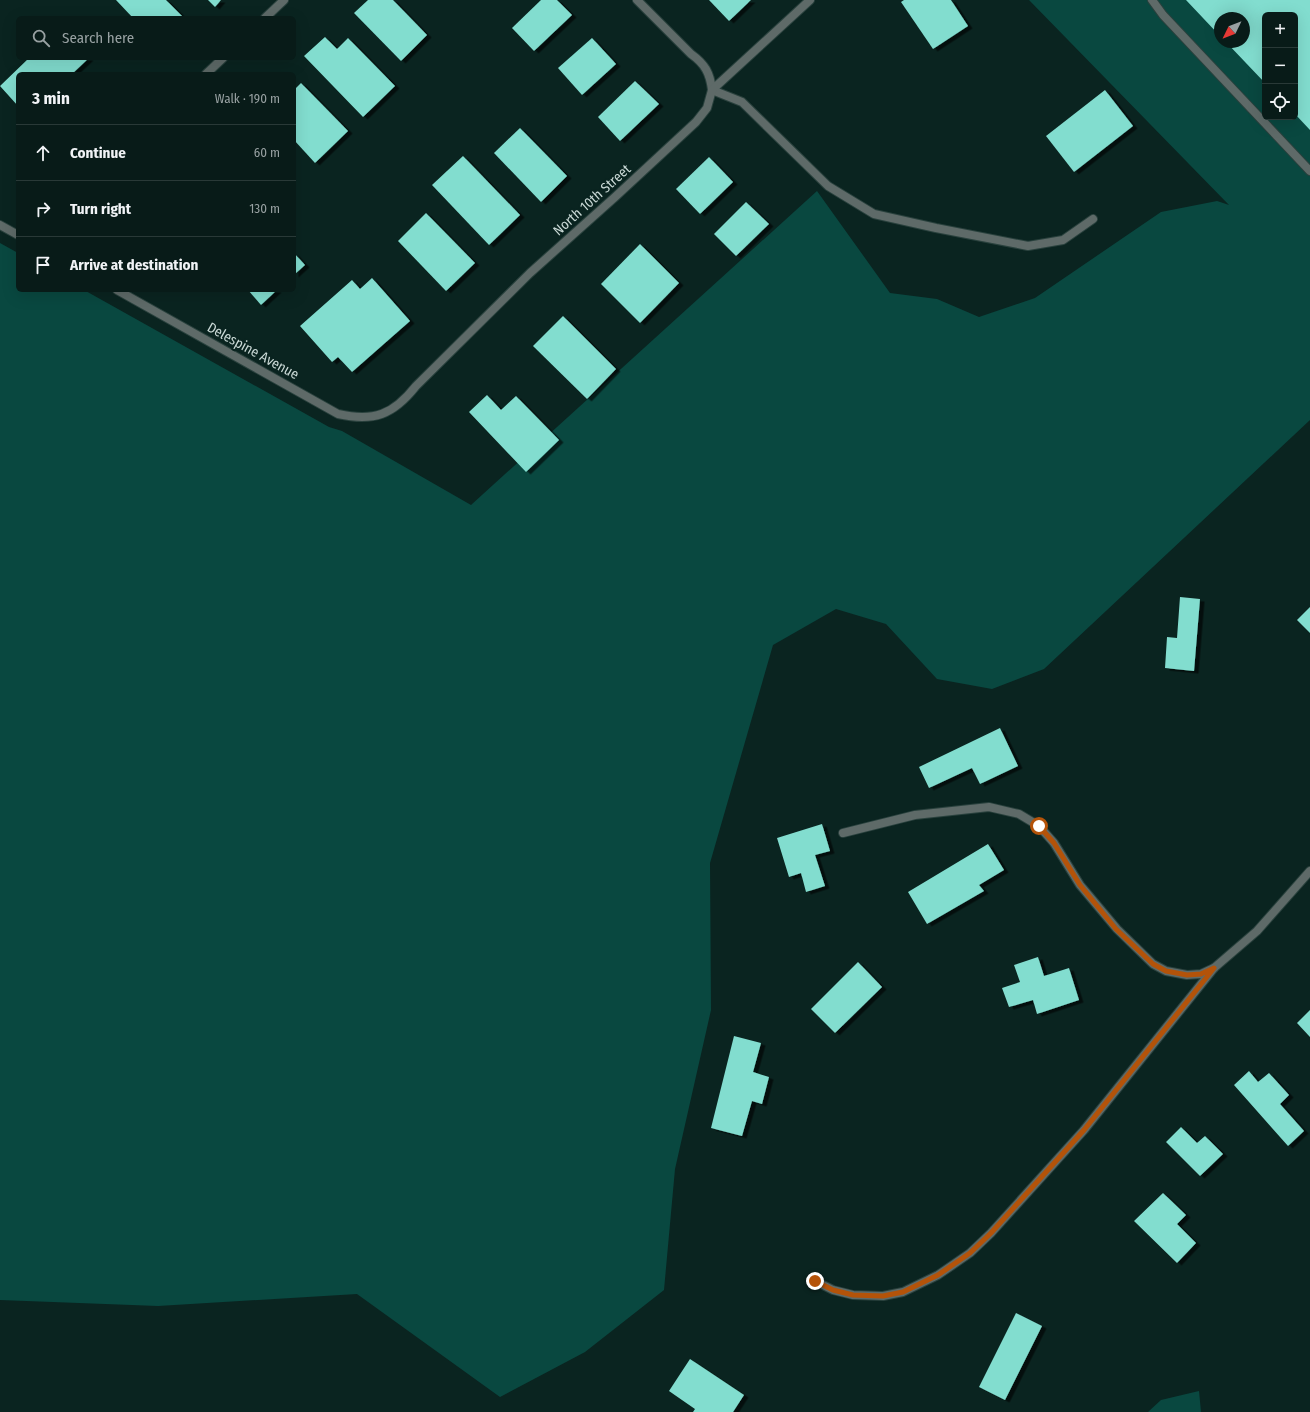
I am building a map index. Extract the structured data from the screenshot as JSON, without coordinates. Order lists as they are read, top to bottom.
{
  "streets": {
    "street": ["North 10th Street", "Delespine Avenue"]
  },
  "crossings": [
    ["North 10th Street", "Delespine Avenue"]
  ],
  "north": "bottom left",
  "page": {
    "map_buttons": ["+", "−"],
    "search": "Search here",
    "heading": ["3 min", "Walk · 190 m"],
    "list": [
      ["Continue", "60 m"],
      ["Turn right", "130 m"],
      "Arrive at destination"
    ]
  }
}
